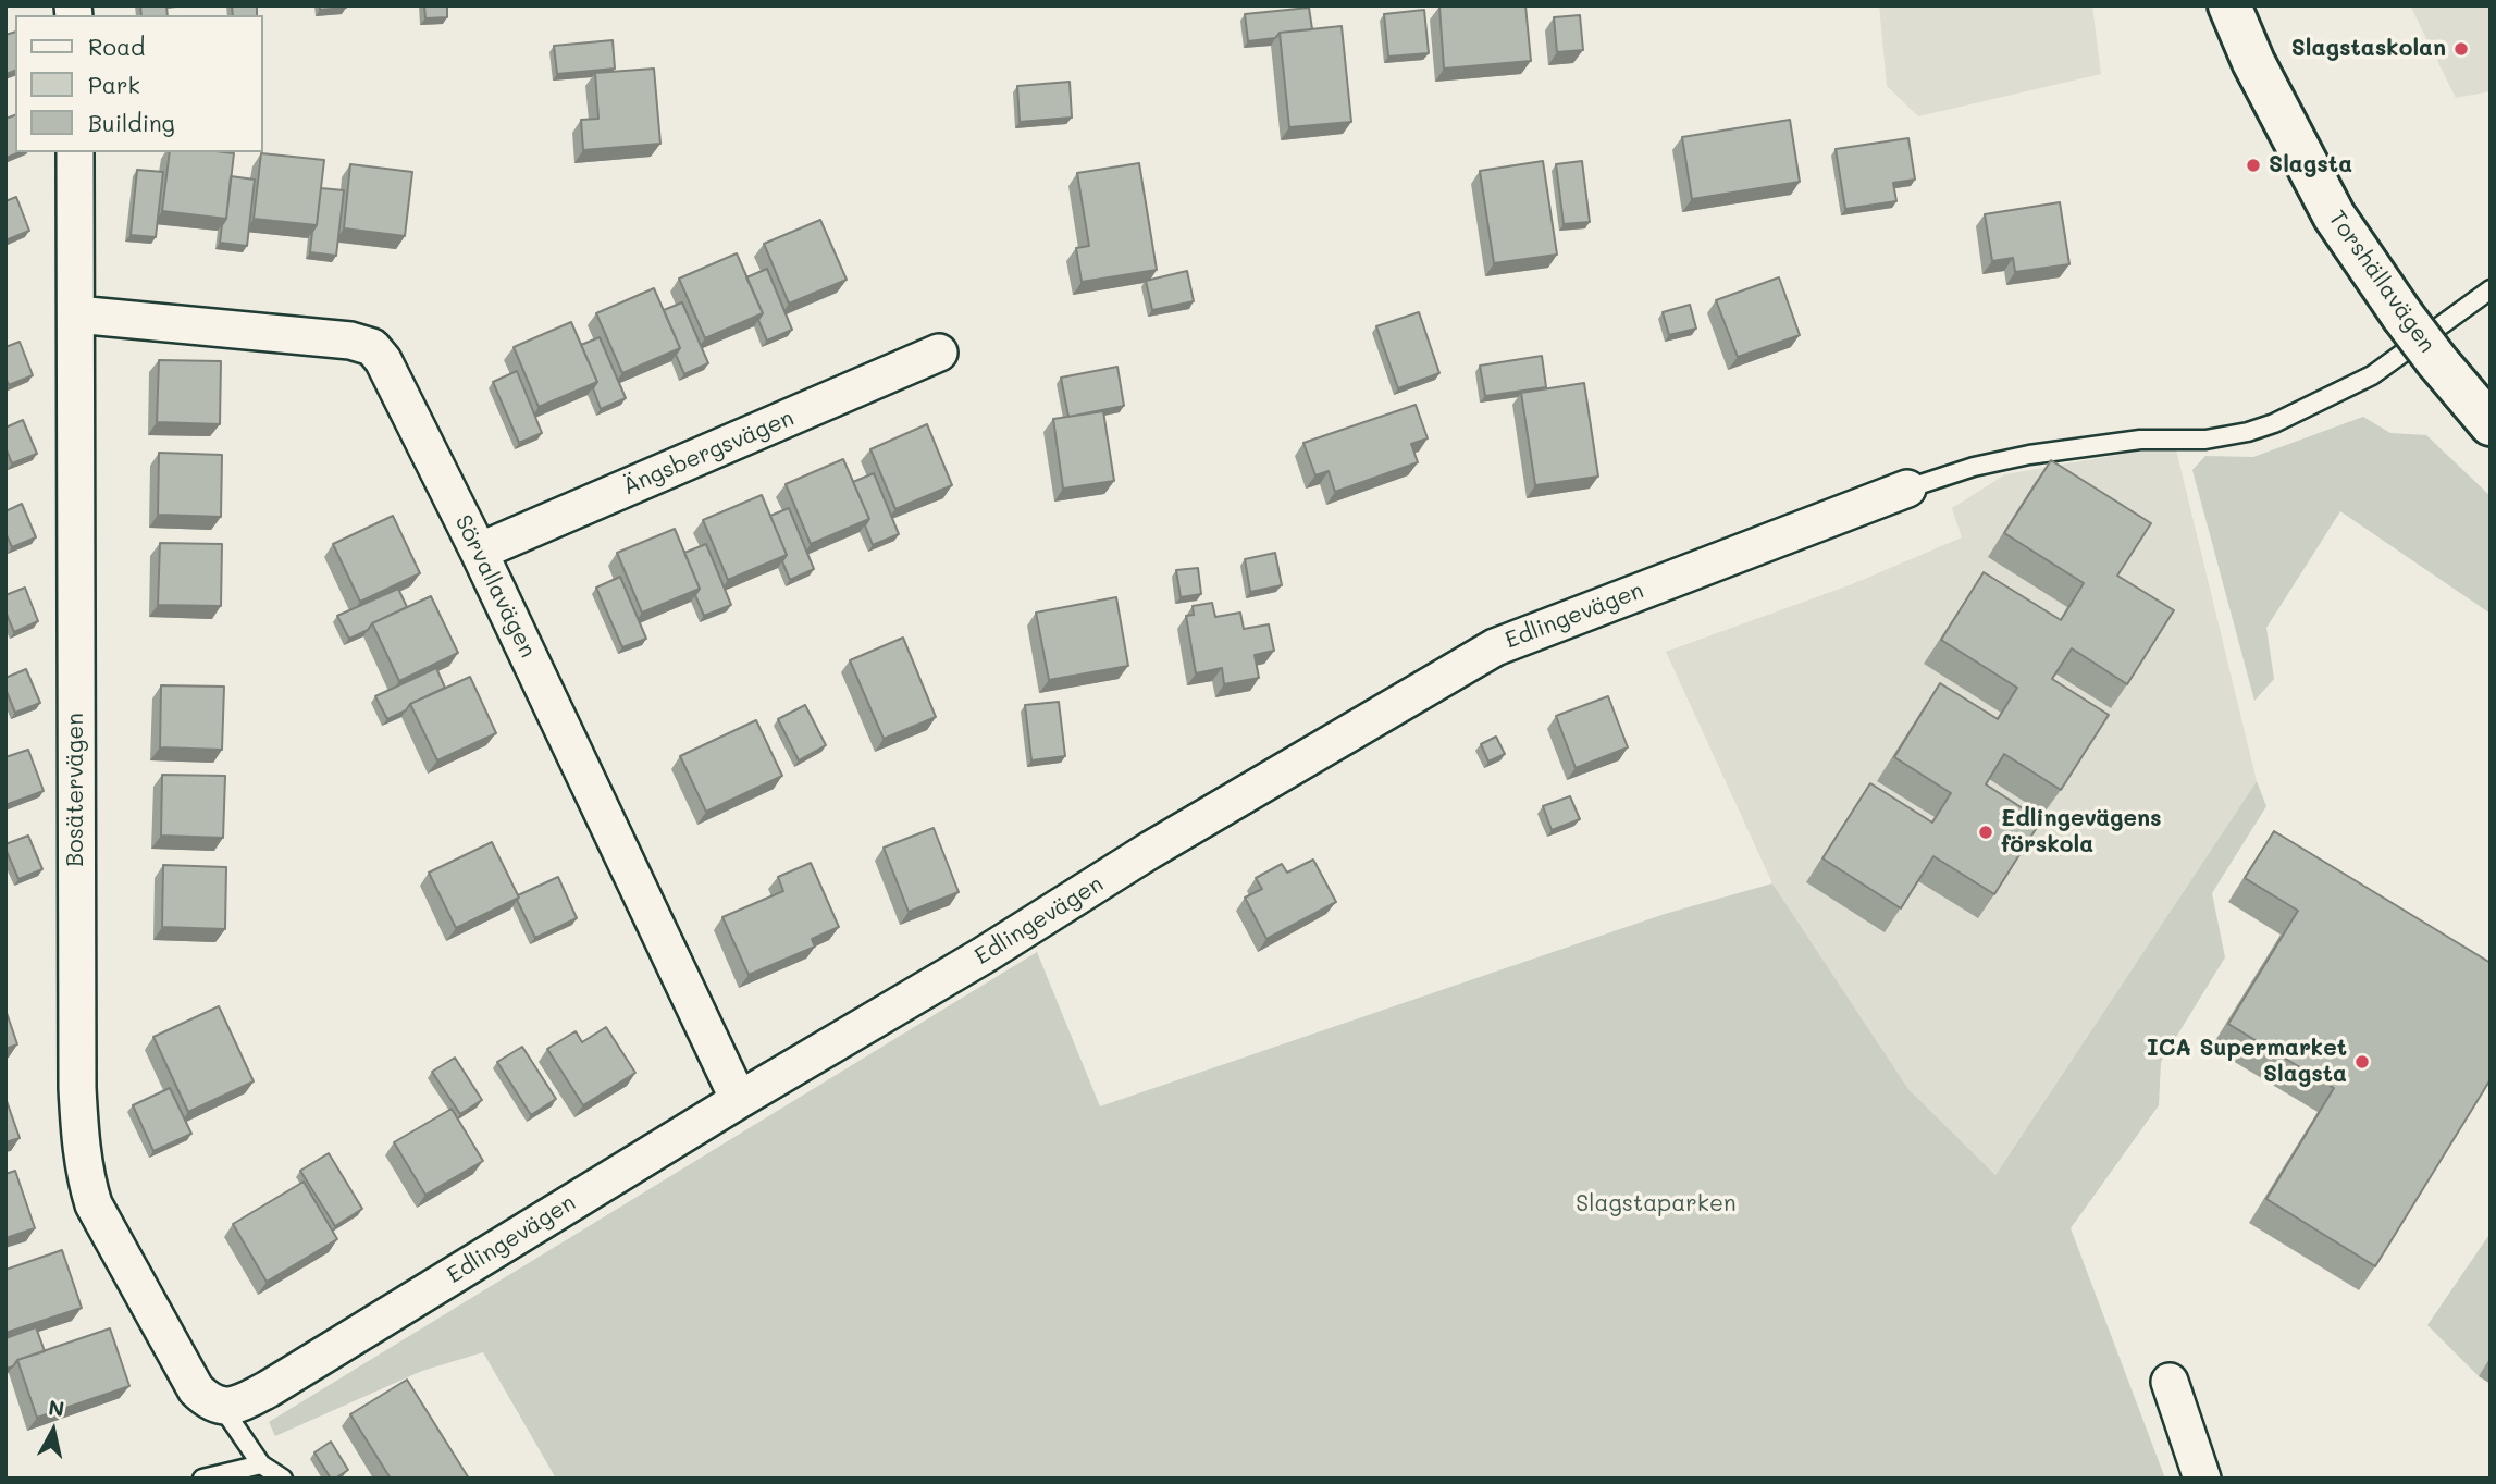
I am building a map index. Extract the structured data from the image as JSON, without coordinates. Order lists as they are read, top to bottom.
{
  "streets": {
    "main road": ["Torshällavägen"],
    "street": [
      "Ängsbergsvägen",
      "Sörvallavägen",
      "Edlingevägen",
      "Bosätervägen"
    ]
  },
  "crossings": [
    ["Ängsbergsvägen", "Sörvallavägen"],
    ["Sörvallavägen", "Edlingevägen"],
    ["Sörvallavägen", "Bosätervägen"],
    ["Edlingevägen", "Bosätervägen"]
  ],
  "parks": ["Slagstaparken"],
  "places": [
    "Slagstaskolan",
    "Slagsta",
    "Edlingevägens förskola",
    "ICA Supermarket Slagsta"
  ],
  "legend": ["Road", "Park", "Building"],
  "north": "top"
}
